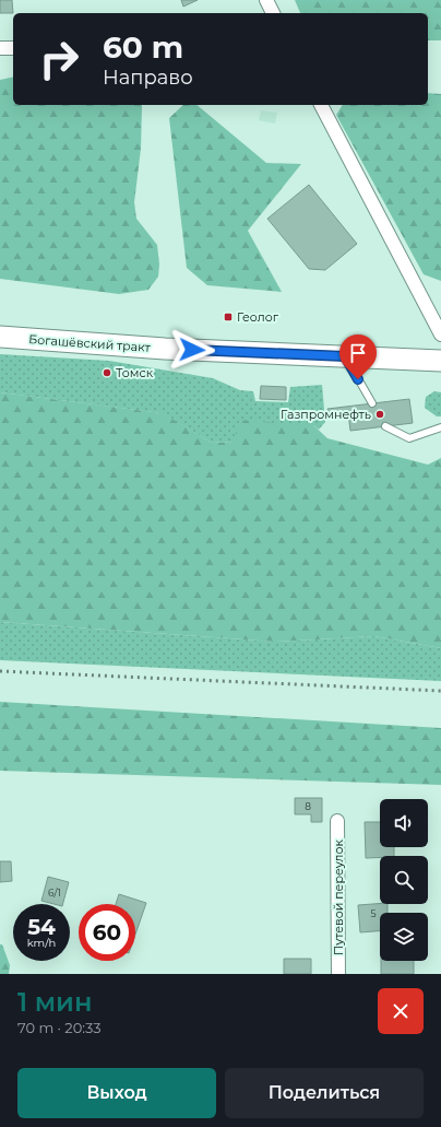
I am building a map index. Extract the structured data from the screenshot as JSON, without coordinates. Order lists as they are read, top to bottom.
{
  "streets": {
    "main road": ["Богашёвский тракт"],
    "street": ["Путевой переулок"]
  },
  "places": {
    "transit": ["Геолог"],
    "other": ["Томск", "Газпромнефть"]
  },
  "house_numbers": ["8", "6/1", "5"],
  "page": {
    "turn": ["60 m", "Направо"],
    "speed": "54 km/h",
    "limit": "60",
    "heading": ["1 мин", "70 m · 20:33"],
    "buttons": ["Выход", "Поделиться"]
  }
}
